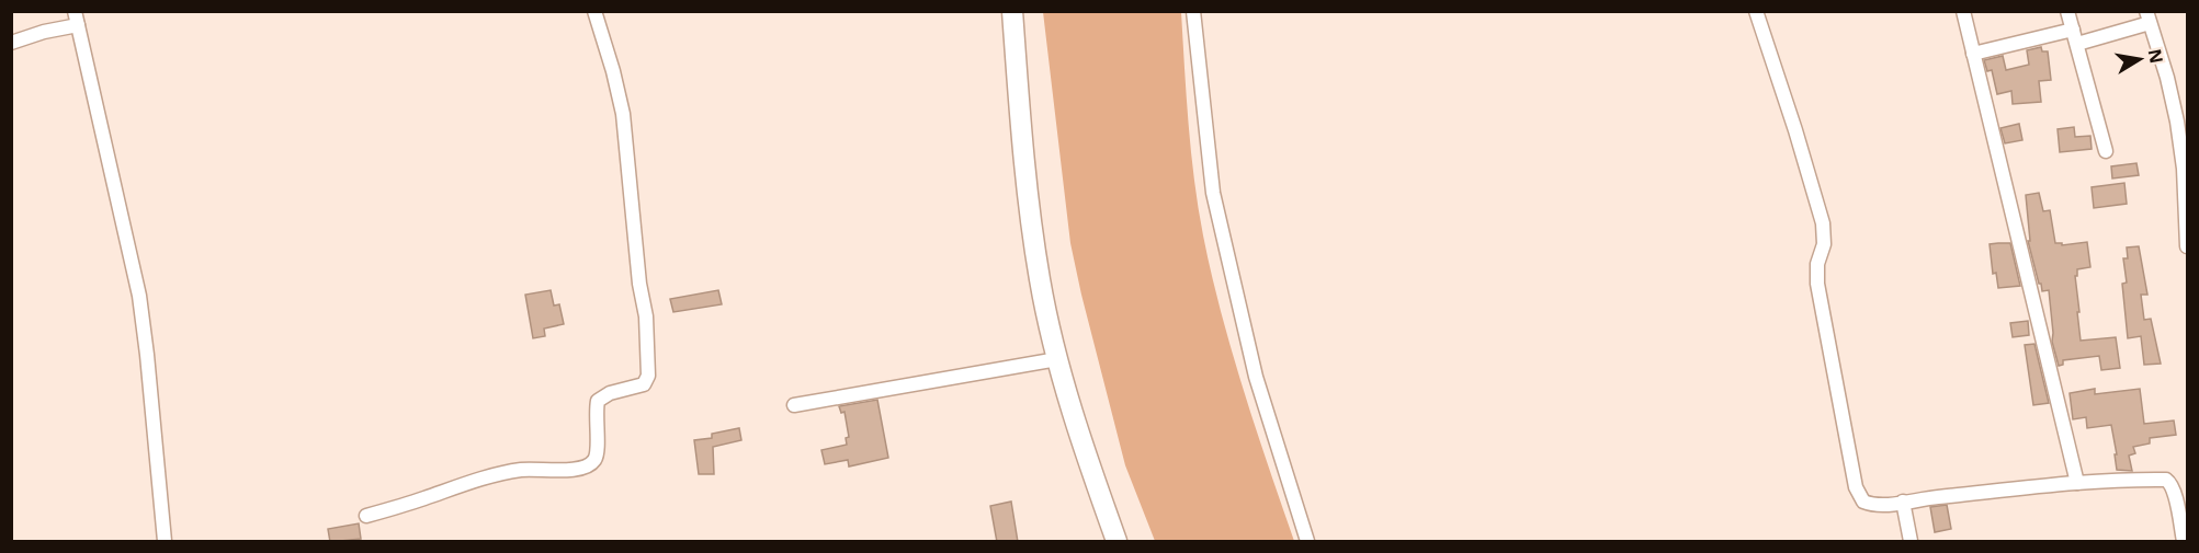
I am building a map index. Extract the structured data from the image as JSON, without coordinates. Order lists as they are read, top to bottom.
{
  "north": "right"
}
